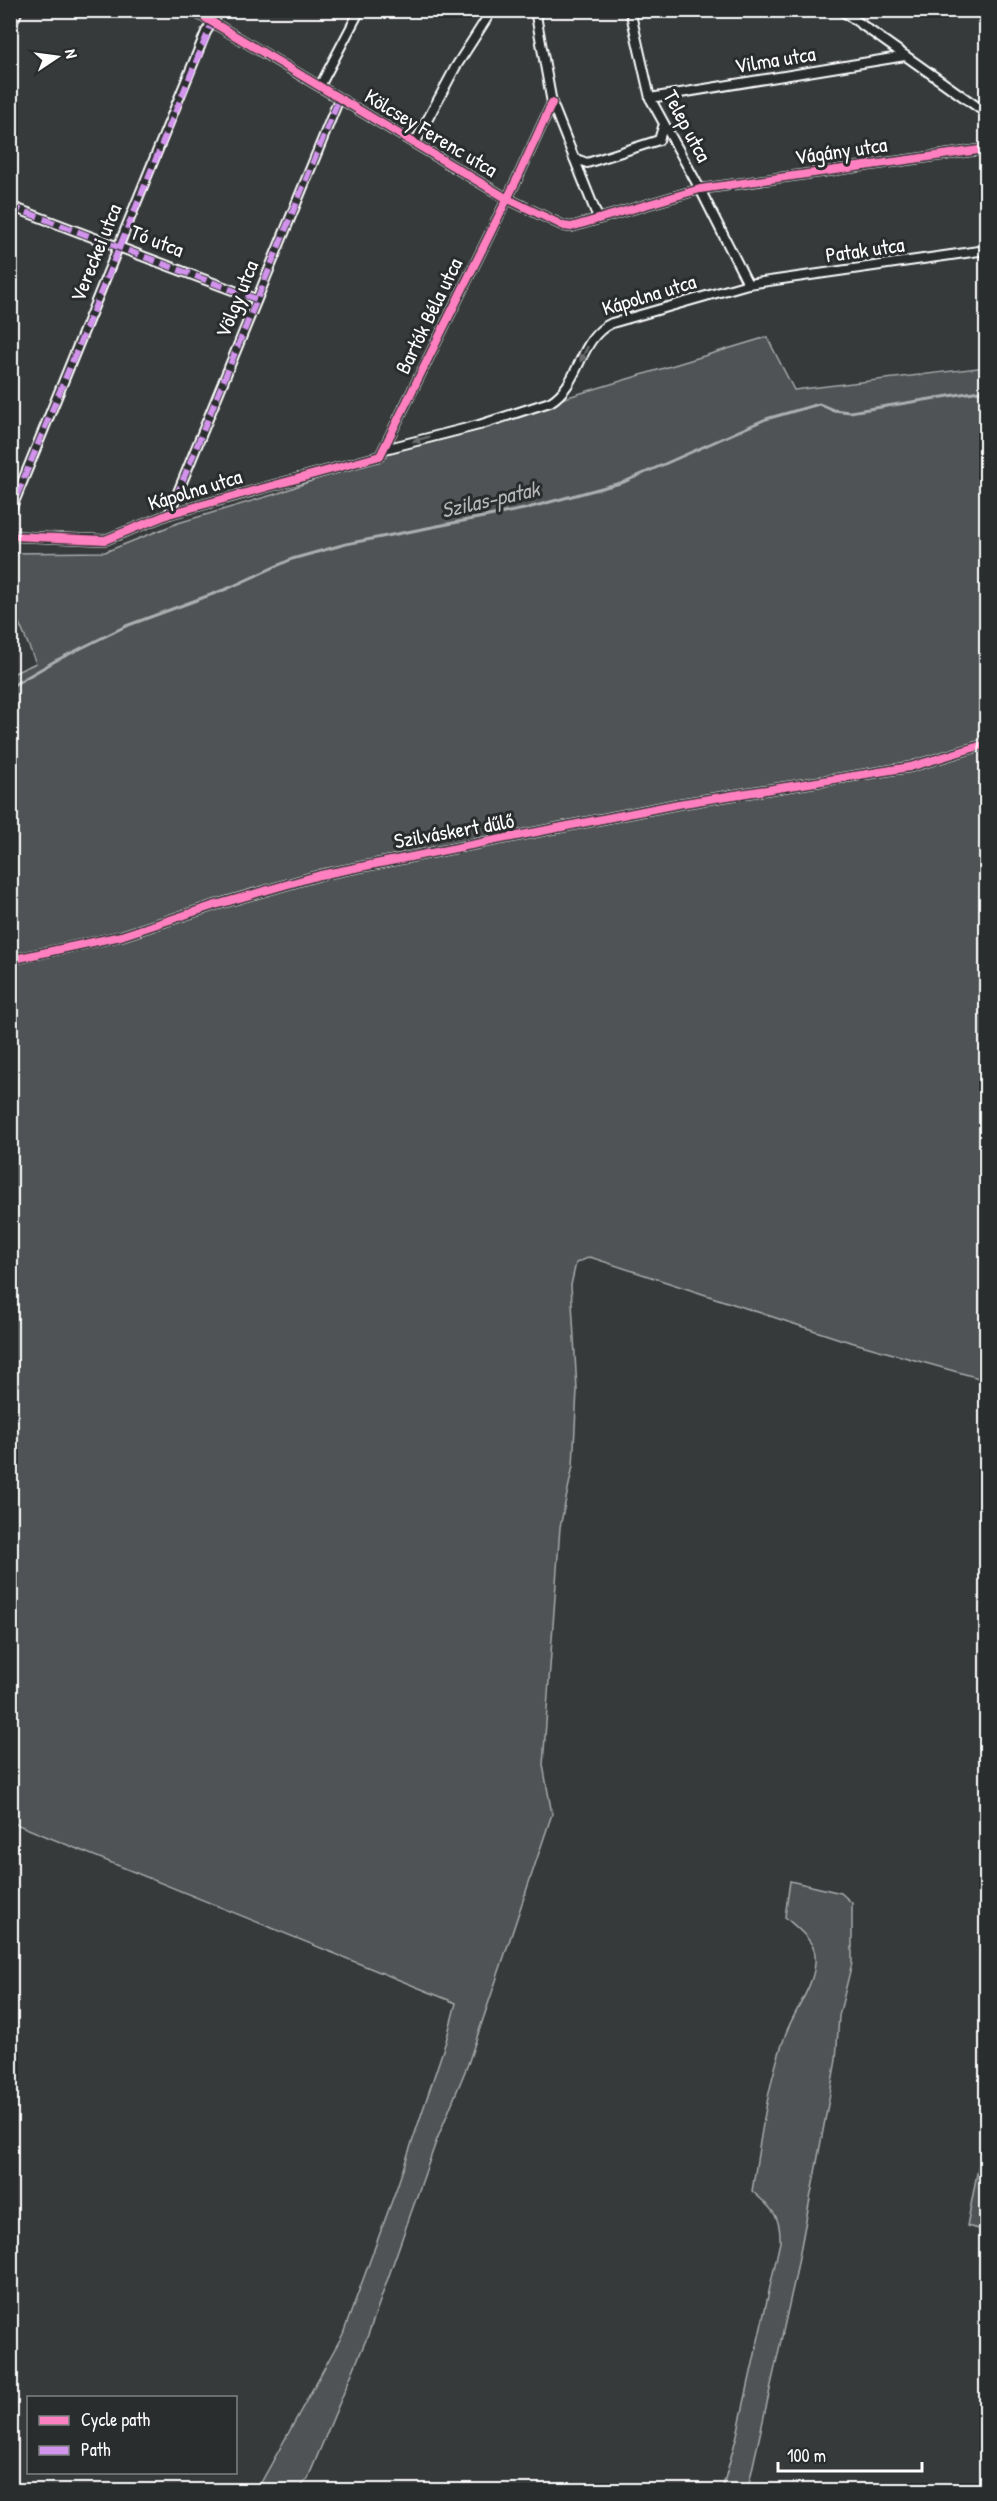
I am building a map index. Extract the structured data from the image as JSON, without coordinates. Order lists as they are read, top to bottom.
{
  "streets": {
    "street": [
      "Vilma utca",
      "Telep utca",
      "Kölcsey Ferenc utca",
      "Vágány utca",
      "Tó utca",
      "Patak utca",
      "Vereckei utca",
      "Kápolna utca",
      "Völgy utca",
      "Bartók Béla utca",
      "Szilváskert dűlő"
    ]
  },
  "crossings": [
    ["Vilma utca", "Telep utca"],
    ["Telep utca", "Kölcsey Ferenc utca"],
    ["Telep utca", "Vágány utca"],
    ["Telep utca", "Patak utca"],
    ["Telep utca", "Kápolna utca"],
    ["Kölcsey Ferenc utca", "Vágány utca"],
    ["Kölcsey Ferenc utca", "Vereckei utca"],
    ["Kölcsey Ferenc utca", "Völgy utca"],
    ["Kölcsey Ferenc utca", "Bartók Béla utca"],
    ["Tó utca", "Vereckei utca"],
    ["Tó utca", "Völgy utca"],
    ["Patak utca", "Kápolna utca"],
    ["Kápolna utca", "Völgy utca"],
    ["Kápolna utca", "Bartók Béla utca"]
  ],
  "one_way": ["Kápolna utca"],
  "water": ["Szilas-patak"],
  "legend": ["Cycle path", "Path"],
  "scale_bar": "100 m",
  "north": "right"
}
